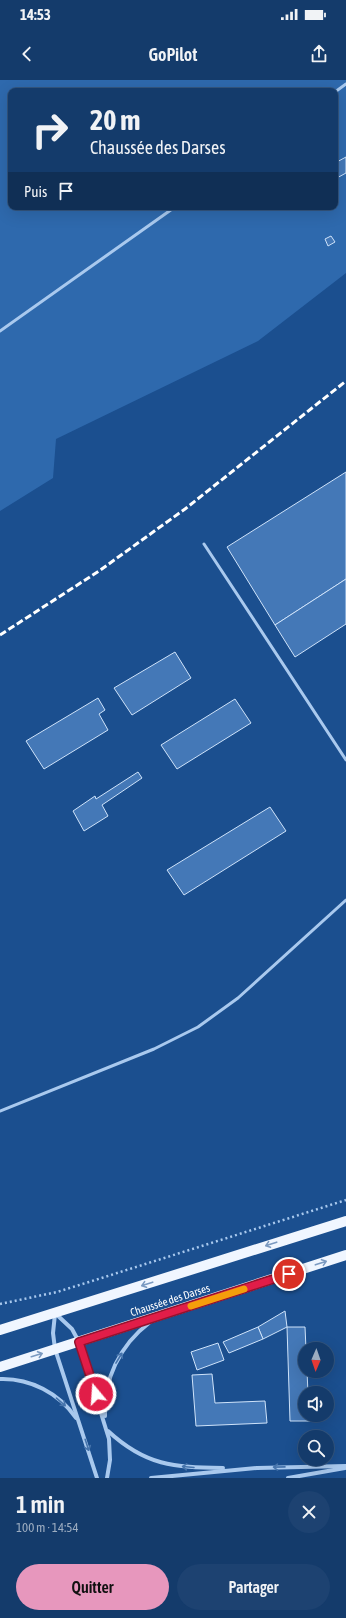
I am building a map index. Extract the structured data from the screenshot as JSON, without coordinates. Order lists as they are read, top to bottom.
{
  "streets": {
    "main road": ["Chaussée des Darses"]
  },
  "north": "bottom",
  "page": {
    "status": "14:53",
    "header": "GoPilot",
    "turn": ["20 m", "Chaussée des Darses"],
    "then": "Puis",
    "heading": ["1 min", "100 m · 14:54"],
    "buttons": ["Quitter", "Partager"]
  }
}
